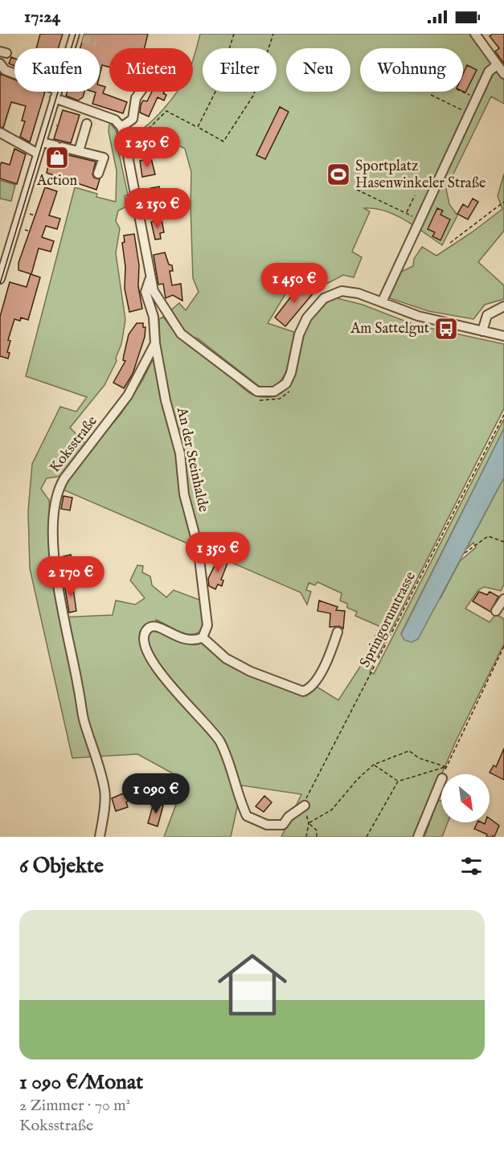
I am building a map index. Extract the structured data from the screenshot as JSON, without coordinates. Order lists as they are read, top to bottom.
{
  "streets": {
    "street": ["Koksstraße", "An der Steinhalde"],
    "path": ["Springorumtrasse"]
  },
  "crossings": [
    ["Koksstraße", "An der Steinhalde"]
  ],
  "places": {
    "shop": ["Action"],
    "sports": ["Sportplatz Hasenwinkeler Straße"],
    "bus stop": ["Am Sattelgut"]
  },
  "north": "bottom right",
  "page": {
    "status": "17:24",
    "chip": [
      "Kaufen",
      "Mieten",
      "Filter",
      "Neu",
      "Wohnung"
    ],
    "price": [
      "1 250 €",
      "2 150 €",
      "1 450 €",
      "1 350 €",
      "2 170 €",
      "1 090 €"
    ],
    "heading": "6 Objekte",
    "list": [
      {
        "name": "1 090 €/Monat",
        "note": "2 Zimmer · 70 m² · Koksstraße"
      }
    ]
  }
}
